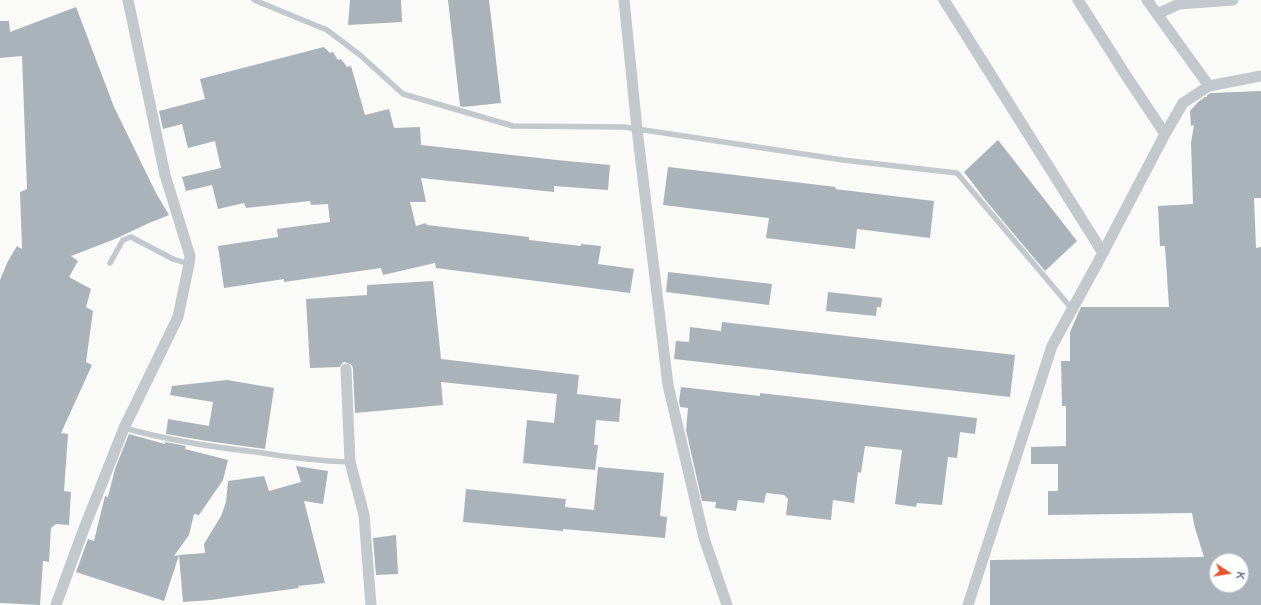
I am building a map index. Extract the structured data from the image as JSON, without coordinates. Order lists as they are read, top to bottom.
{
  "north": "right"
}
